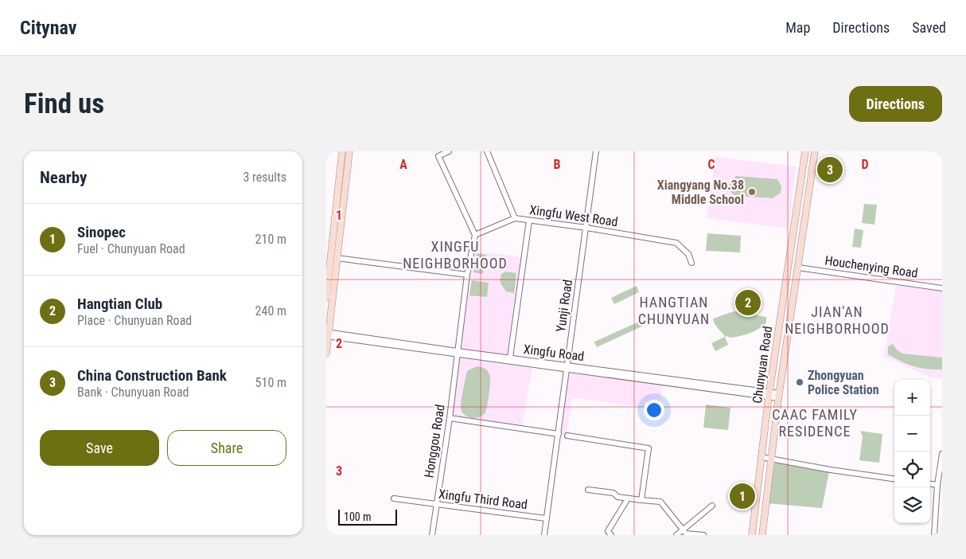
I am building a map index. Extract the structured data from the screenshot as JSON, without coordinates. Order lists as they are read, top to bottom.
{
  "streets": {
    "main road": ["Chunyuan Road"],
    "street": [
      "Xingfu West Road",
      "Houchenying Road",
      "Yunji Road",
      "Xingfu Road",
      "Honggou Road",
      "Xingfu Third Road"
    ]
  },
  "crossings": [
    ["Xingfu West Road", "Yunji Road"],
    ["Houchenying Road", "Chunyuan Road"],
    ["Yunji Road", "Xingfu Road"],
    ["Yunji Road", "Xingfu Third Road"],
    ["Xingfu Road", "Chunyuan Road"],
    ["Xingfu Road", "Honggou Road"],
    ["Honggou Road", "Xingfu Third Road"]
  ],
  "districts": [
    "XINGFU NEIGHBORHOOD",
    "HANGTIAN CHUNYUAN",
    "JIAN'AN NEIGHBORHOOD",
    "CAAC FAMILY RESIDENCE"
  ],
  "places": ["Xiangyang No.38 Middle School", "Zhongyuan Police Station"],
  "scale_bar": "100 m",
  "page": {
    "header": "Citynav",
    "nav": ["Map", "Directions", "Saved"],
    "buttons": [
      "Directions",
      ["Save", "Share"]
    ],
    "title": "Find us",
    "heading": ["Nearby", "3 results"],
    "pins": ["3", "2", "1"],
    "list": [
      {
        "mark": "1",
        "name": "Sinopec",
        "note": "Fuel · Chunyuan Road",
        "value": "210 m"
      },
      {
        "mark": "2",
        "name": "Hangtian Club",
        "note": "Place · Chunyuan Road",
        "value": "240 m"
      },
      {
        "mark": "3",
        "name": "China Construction Bank",
        "note": "Bank · Chunyuan Road",
        "value": "510 m"
      }
    ],
    "map_buttons": ["+", "−"],
    "scale": "100 m"
  },
  "grid": {
    "columns": [
      "A",
      "B",
      "C",
      "D"
    ],
    "rows": ["1", "2", "3"]
  }
}
